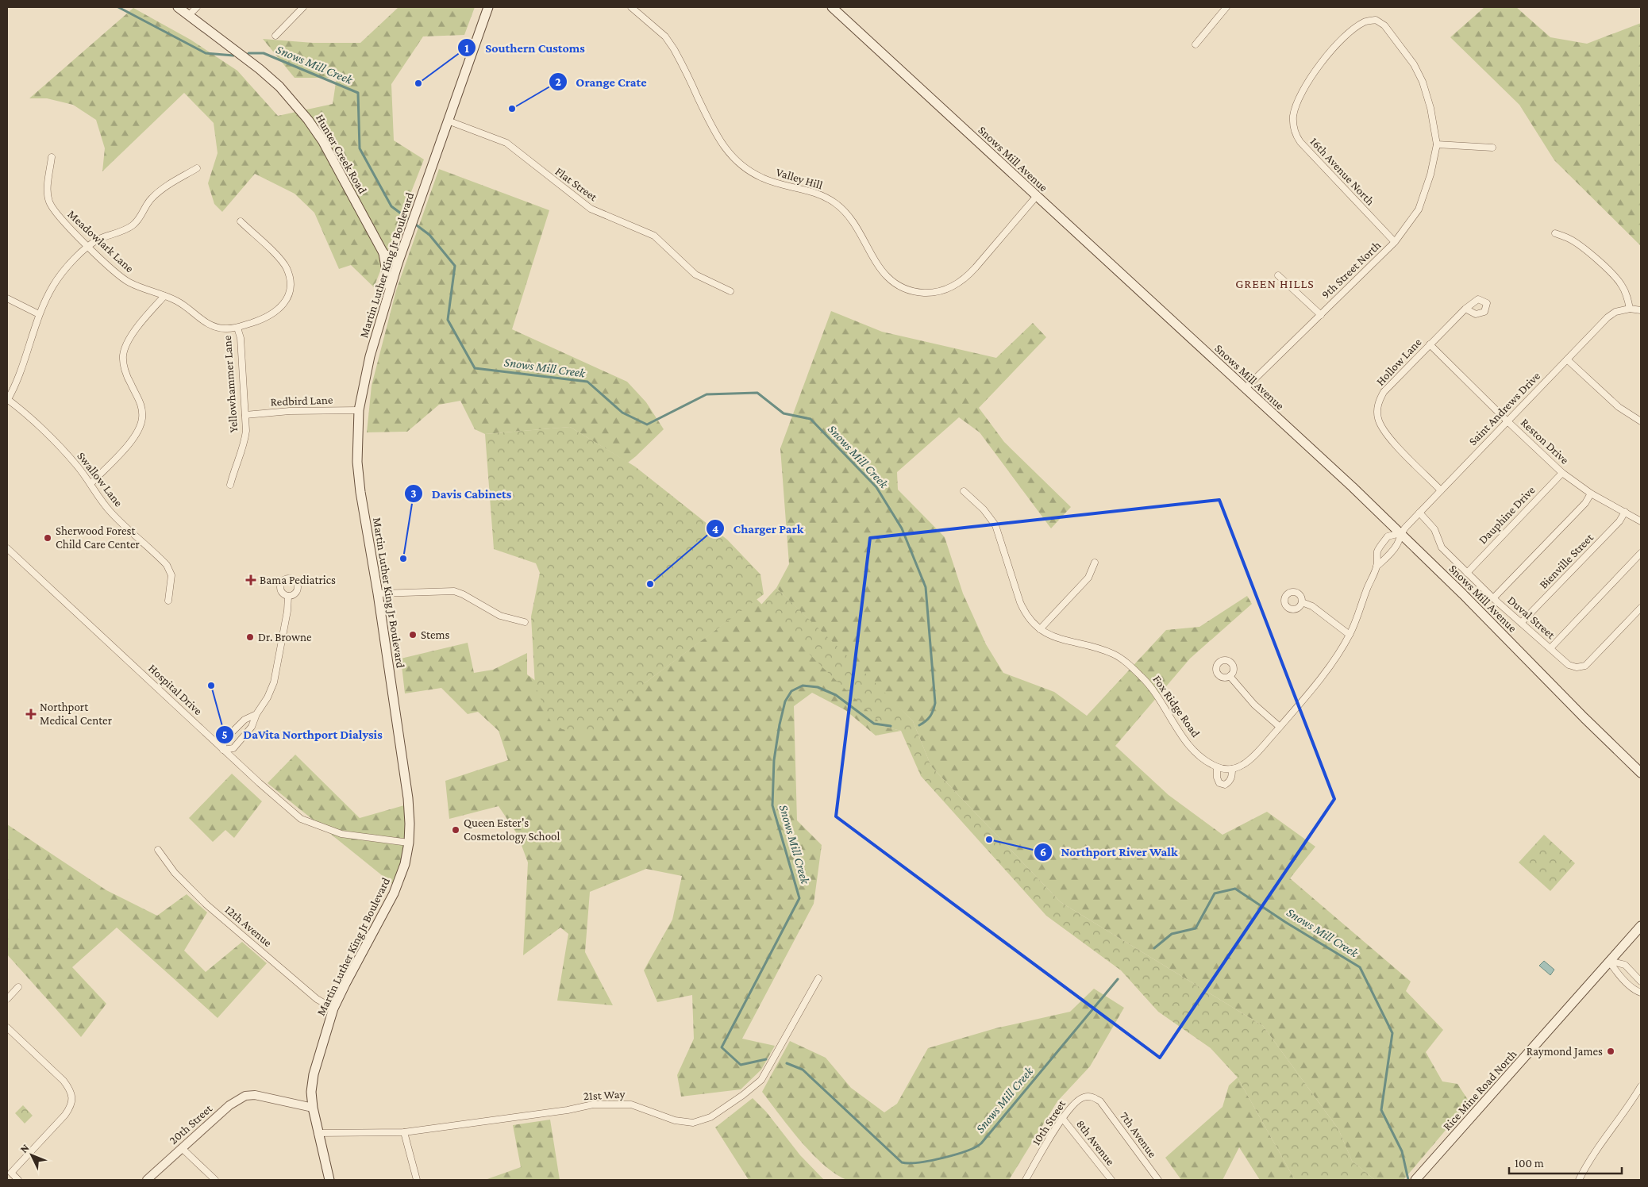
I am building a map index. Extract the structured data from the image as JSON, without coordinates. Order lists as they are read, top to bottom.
{
  "streets": {
    "main road": [
      "Hunter Creek Road",
      "Snows Mill Avenue",
      "Martin Luther King Jr Boulevard",
      "Rice Mine Road North"
    ],
    "street": [
      "16th Avenue North",
      "Valley Hill",
      "Flat Street",
      "Meadowlark Lane",
      "9th Street North",
      "Hollow Lane",
      "Yellowhammer Lane",
      "Redbird Lane",
      "Saint Andrews Drive",
      "Reston Drive",
      "Swallow Lane",
      "Dauphine Drive",
      "Bienville Street",
      "Duval Street",
      "Hospital Drive",
      "Fox Ridge Road",
      "12th Avenue",
      "21st Way",
      "10th Street",
      "20th Street",
      "7th Avenue",
      "8th Avenue"
    ]
  },
  "crossings": [
    ["Hunter Creek Road", "Martin Luther King Jr Boulevard"],
    ["Snows Mill Avenue", "Valley Hill"],
    ["Snows Mill Avenue", "9th Street North"],
    ["Snows Mill Avenue", "Saint Andrews Drive"],
    ["16th Avenue North", "9th Street North"],
    ["Flat Street", "Martin Luther King Jr Boulevard"],
    ["Meadowlark Lane", "Yellowhammer Lane"],
    ["Martin Luther King Jr Boulevard", "Redbird Lane"],
    ["Martin Luther King Jr Boulevard", "Hospital Drive"],
    ["Martin Luther King Jr Boulevard", "12th Avenue"],
    ["Martin Luther King Jr Boulevard", "21st Way"],
    ["Martin Luther King Jr Boulevard", "20th Street"],
    ["Hollow Lane", "Saint Andrews Drive"],
    ["Hollow Lane", "Reston Drive"],
    ["Yellowhammer Lane", "Redbird Lane"],
    ["Saint Andrews Drive", "Reston Drive"],
    ["Saint Andrews Drive", "Duval Street"],
    ["Reston Drive", "Dauphine Drive"],
    ["Reston Drive", "Bienville Street"],
    ["Dauphine Drive", "Duval Street"],
    ["Bienville Street", "Duval Street"],
    ["10th Street", "7th Avenue"],
    ["10th Street", "8th Avenue"]
  ],
  "districts": ["GREEN HILLS"],
  "water": ["Snows Mill Creek"],
  "places": {
    "other": [
      "Southern Customs",
      "Orange Crate",
      "Sherwood Forest Child Care Center",
      "Davis Cabinets",
      "Charger Park",
      "Stems",
      "Dr. Browne",
      "DaVita Northport Dialysis",
      "Queen Ester's Cosmetology School",
      "Northport River Walk",
      "Raymond James"
    ],
    "health": ["Bama Pediatrics", "Northport Medical Center"]
  },
  "scale_bar": "100 m",
  "north": "top left"
}
